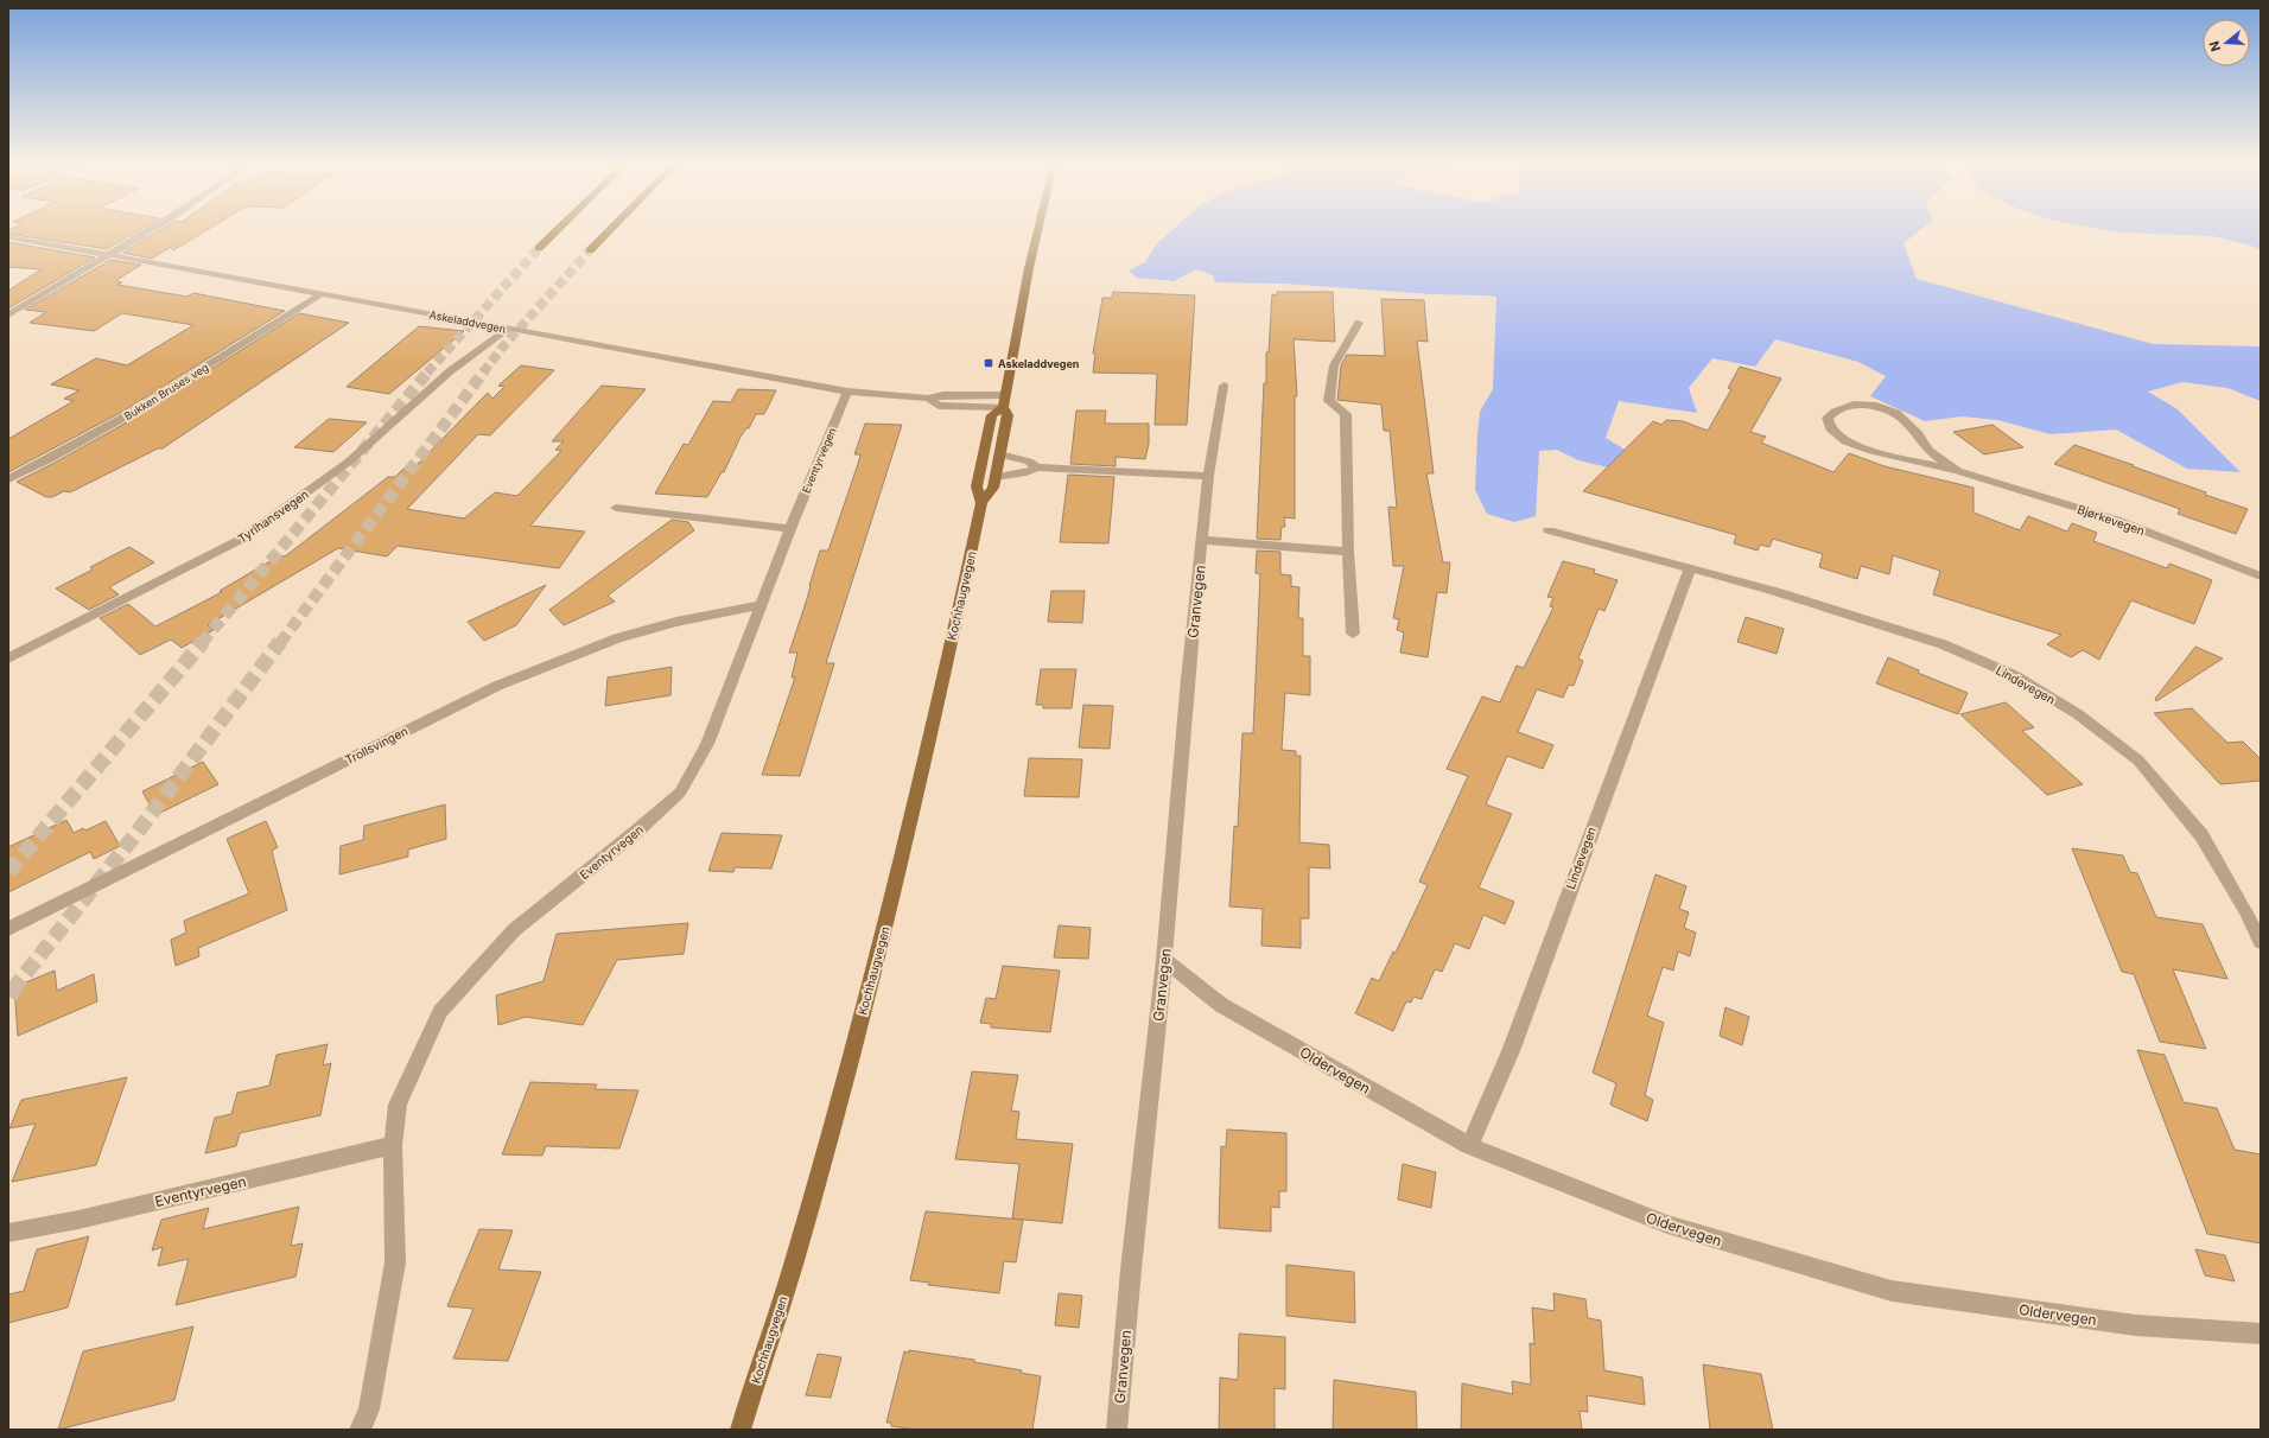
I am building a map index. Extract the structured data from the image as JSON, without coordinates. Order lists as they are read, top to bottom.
{
  "streets": {
    "main road": ["Kochhaugvegen"],
    "street": [
      "Askeladdvegen",
      "Bukken Bruses veg",
      "Eventyrvegen",
      "Tyrihansvegen",
      "Bjørkevegen",
      "Granvegen",
      "Lindevegen",
      "Trollsvingen",
      "Oldervegen"
    ]
  },
  "crossings": [
    ["Askeladdvegen", "Bukken Bruses veg"],
    ["Askeladdvegen", "Eventyrvegen"],
    ["Askeladdvegen", "Tyrihansvegen"],
    ["Askeladdvegen", "Kochhaugvegen"],
    ["Eventyrvegen", "Trollsvingen"],
    ["Granvegen", "Oldervegen"],
    ["Lindevegen", "Oldervegen"]
  ],
  "places": {
    "transit": ["Askeladdvegen"]
  },
  "north": "left"
}
